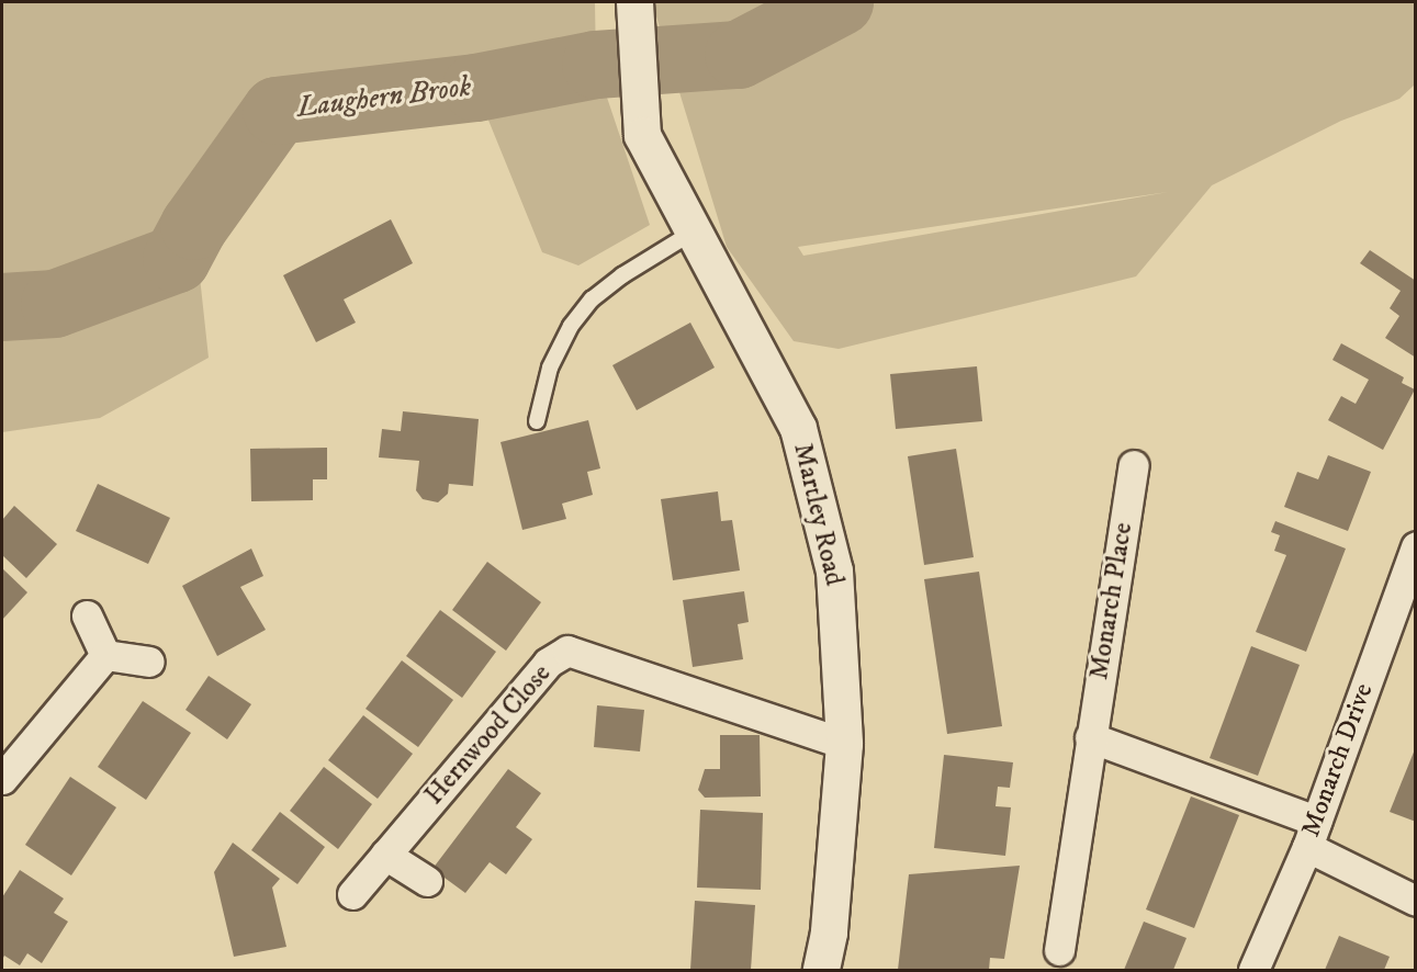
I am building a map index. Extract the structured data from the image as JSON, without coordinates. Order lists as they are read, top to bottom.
{
  "streets": {
    "main road": ["Martley Road"],
    "street": ["Monarch Place", "Hernwood Close", "Monarch Drive"]
  },
  "crossings": [
    ["Martley Road", "Hernwood Close"]
  ],
  "water": ["Laughern Brook"]
}
